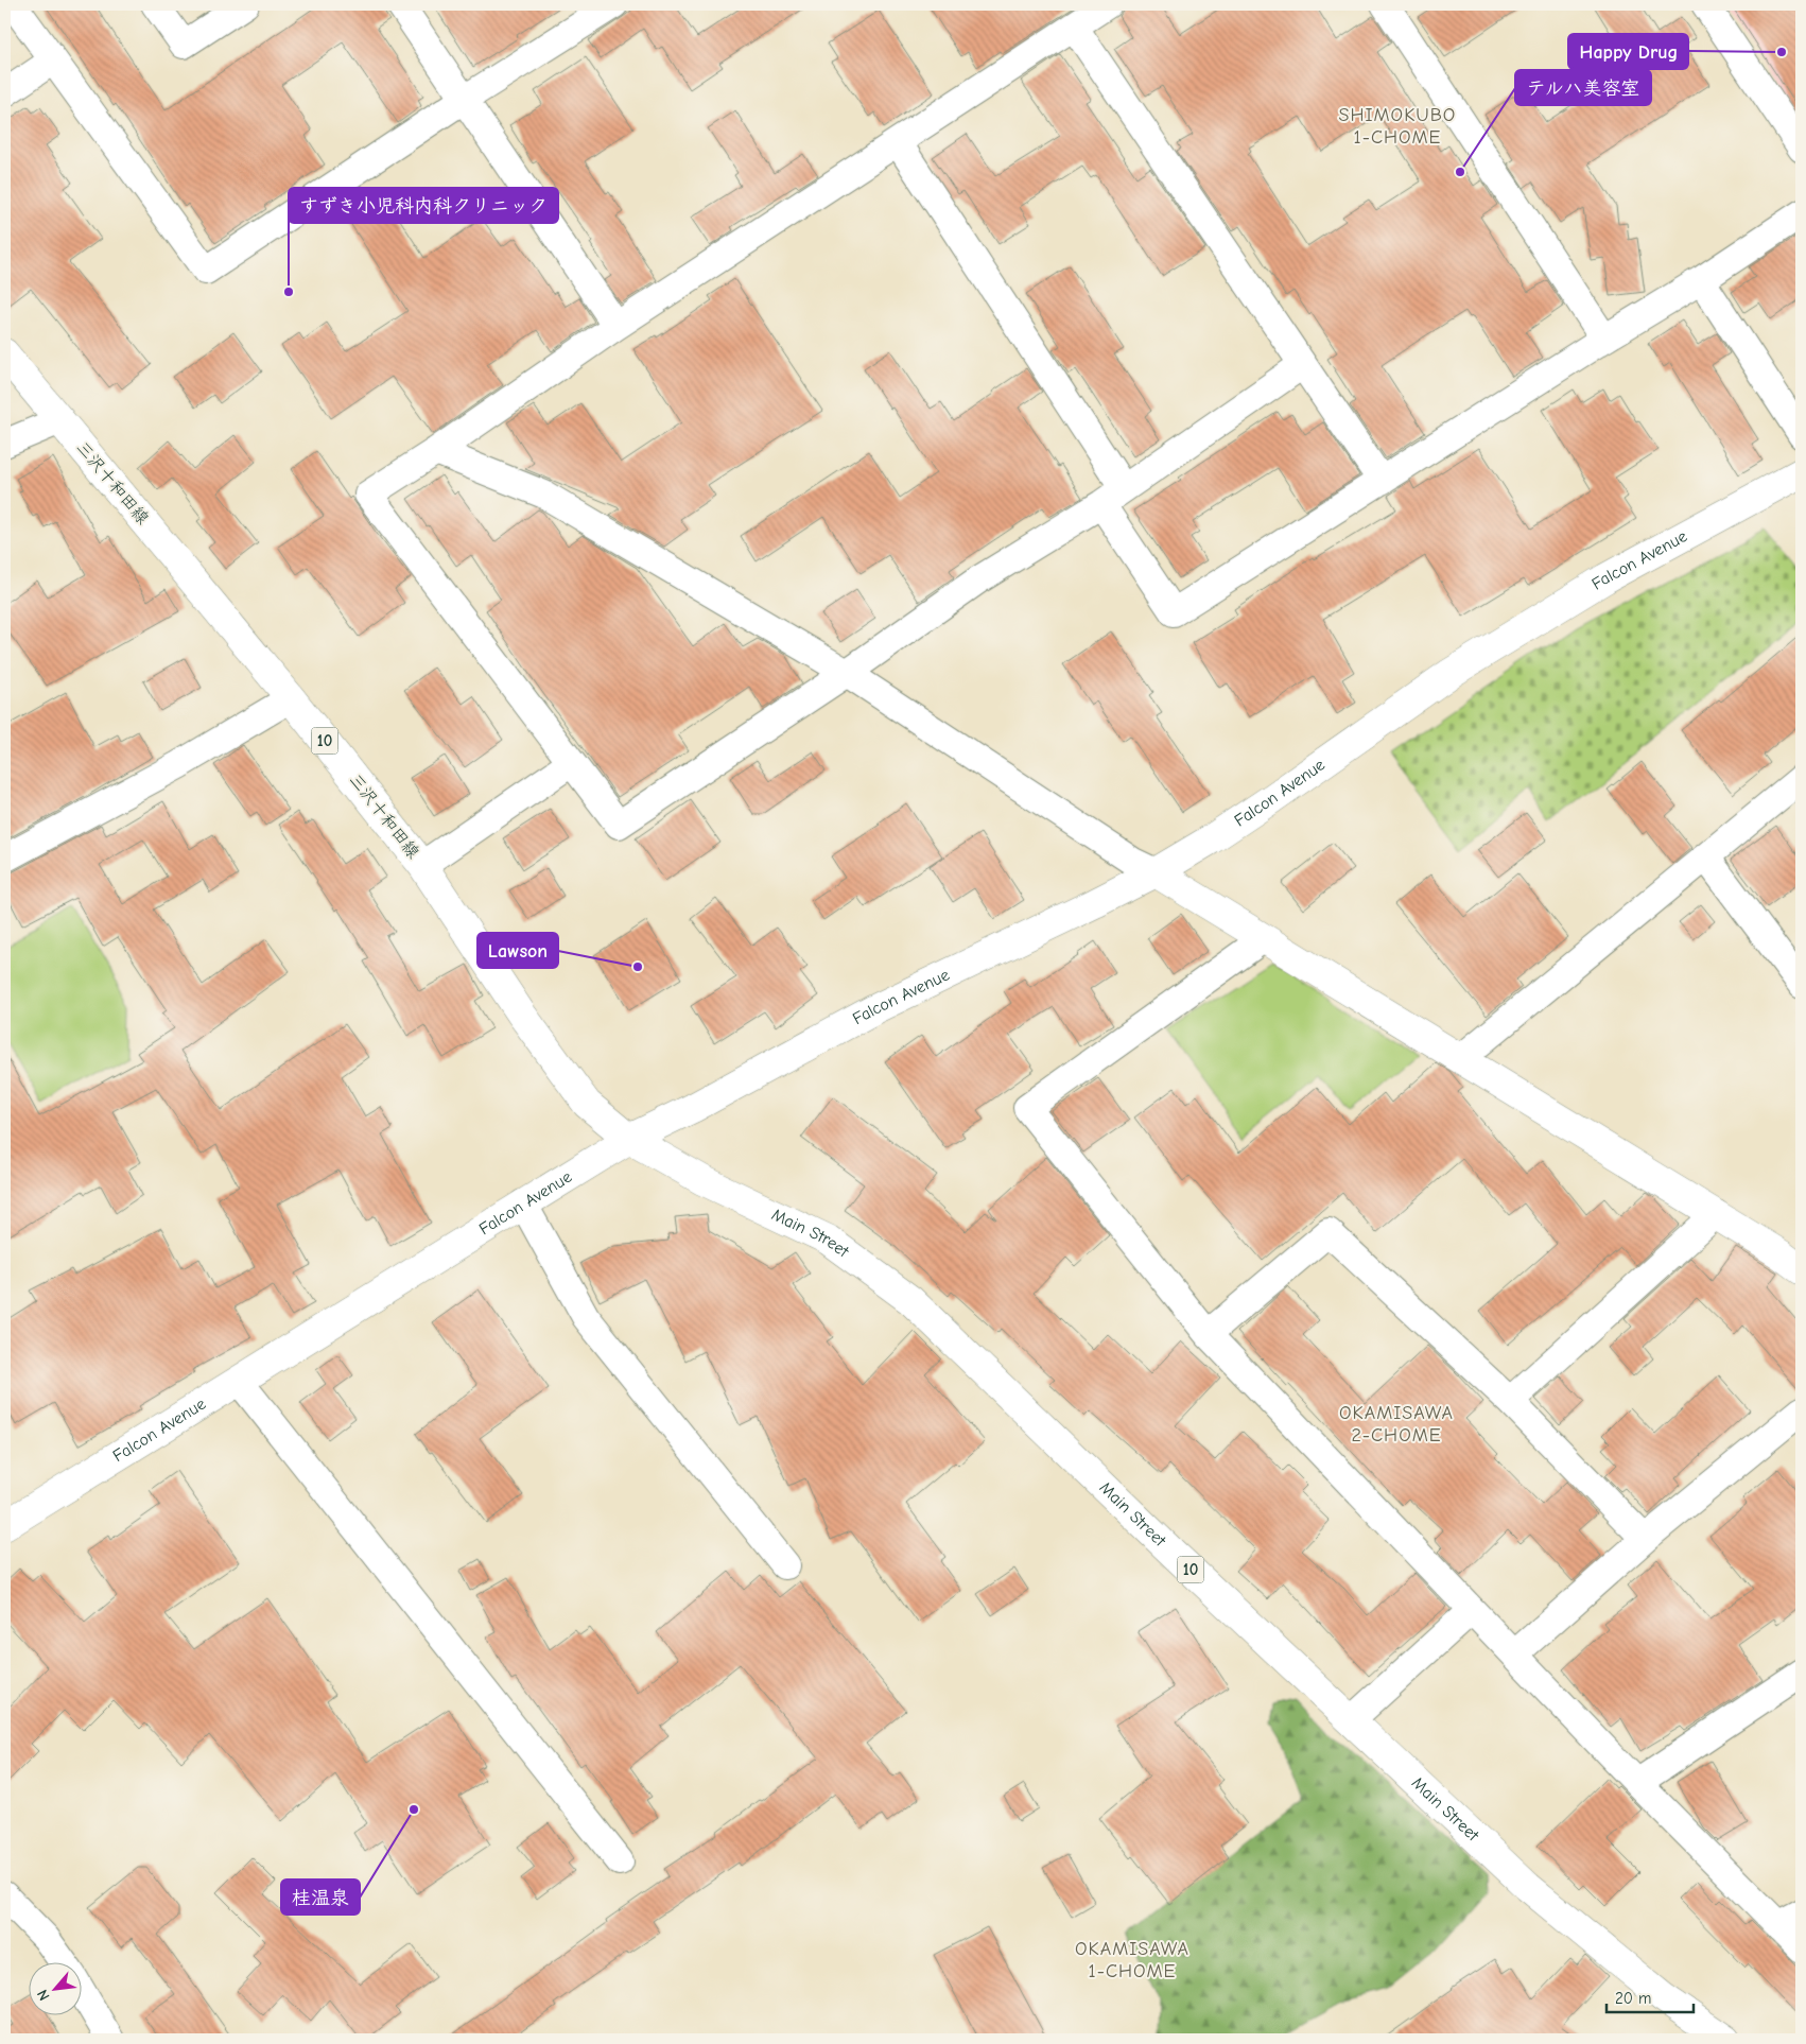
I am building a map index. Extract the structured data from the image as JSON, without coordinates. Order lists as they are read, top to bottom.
{
  "streets": {
    "street": [
      "三沢十和田線",
      "Falcon Avenue",
      "10",
      "Main Street"
    ]
  },
  "crossings": [
    ["三沢十和田線", "Falcon Avenue"],
    ["三沢十和田線", "Main Street"],
    ["Falcon Avenue", "Main Street"]
  ],
  "districts": ["SHIMOKUBO 1-CHOME", "OKAMISAWA 2-CHOME", "OKAMISAWA 1-CHOME"],
  "places": [
    "Happy Drug",
    "テルハ美容室",
    "すずき小児科内科クリニック",
    "Lawson",
    "桂温泉"
  ],
  "scale_bar": "20 m",
  "north": "bottom left"
}
